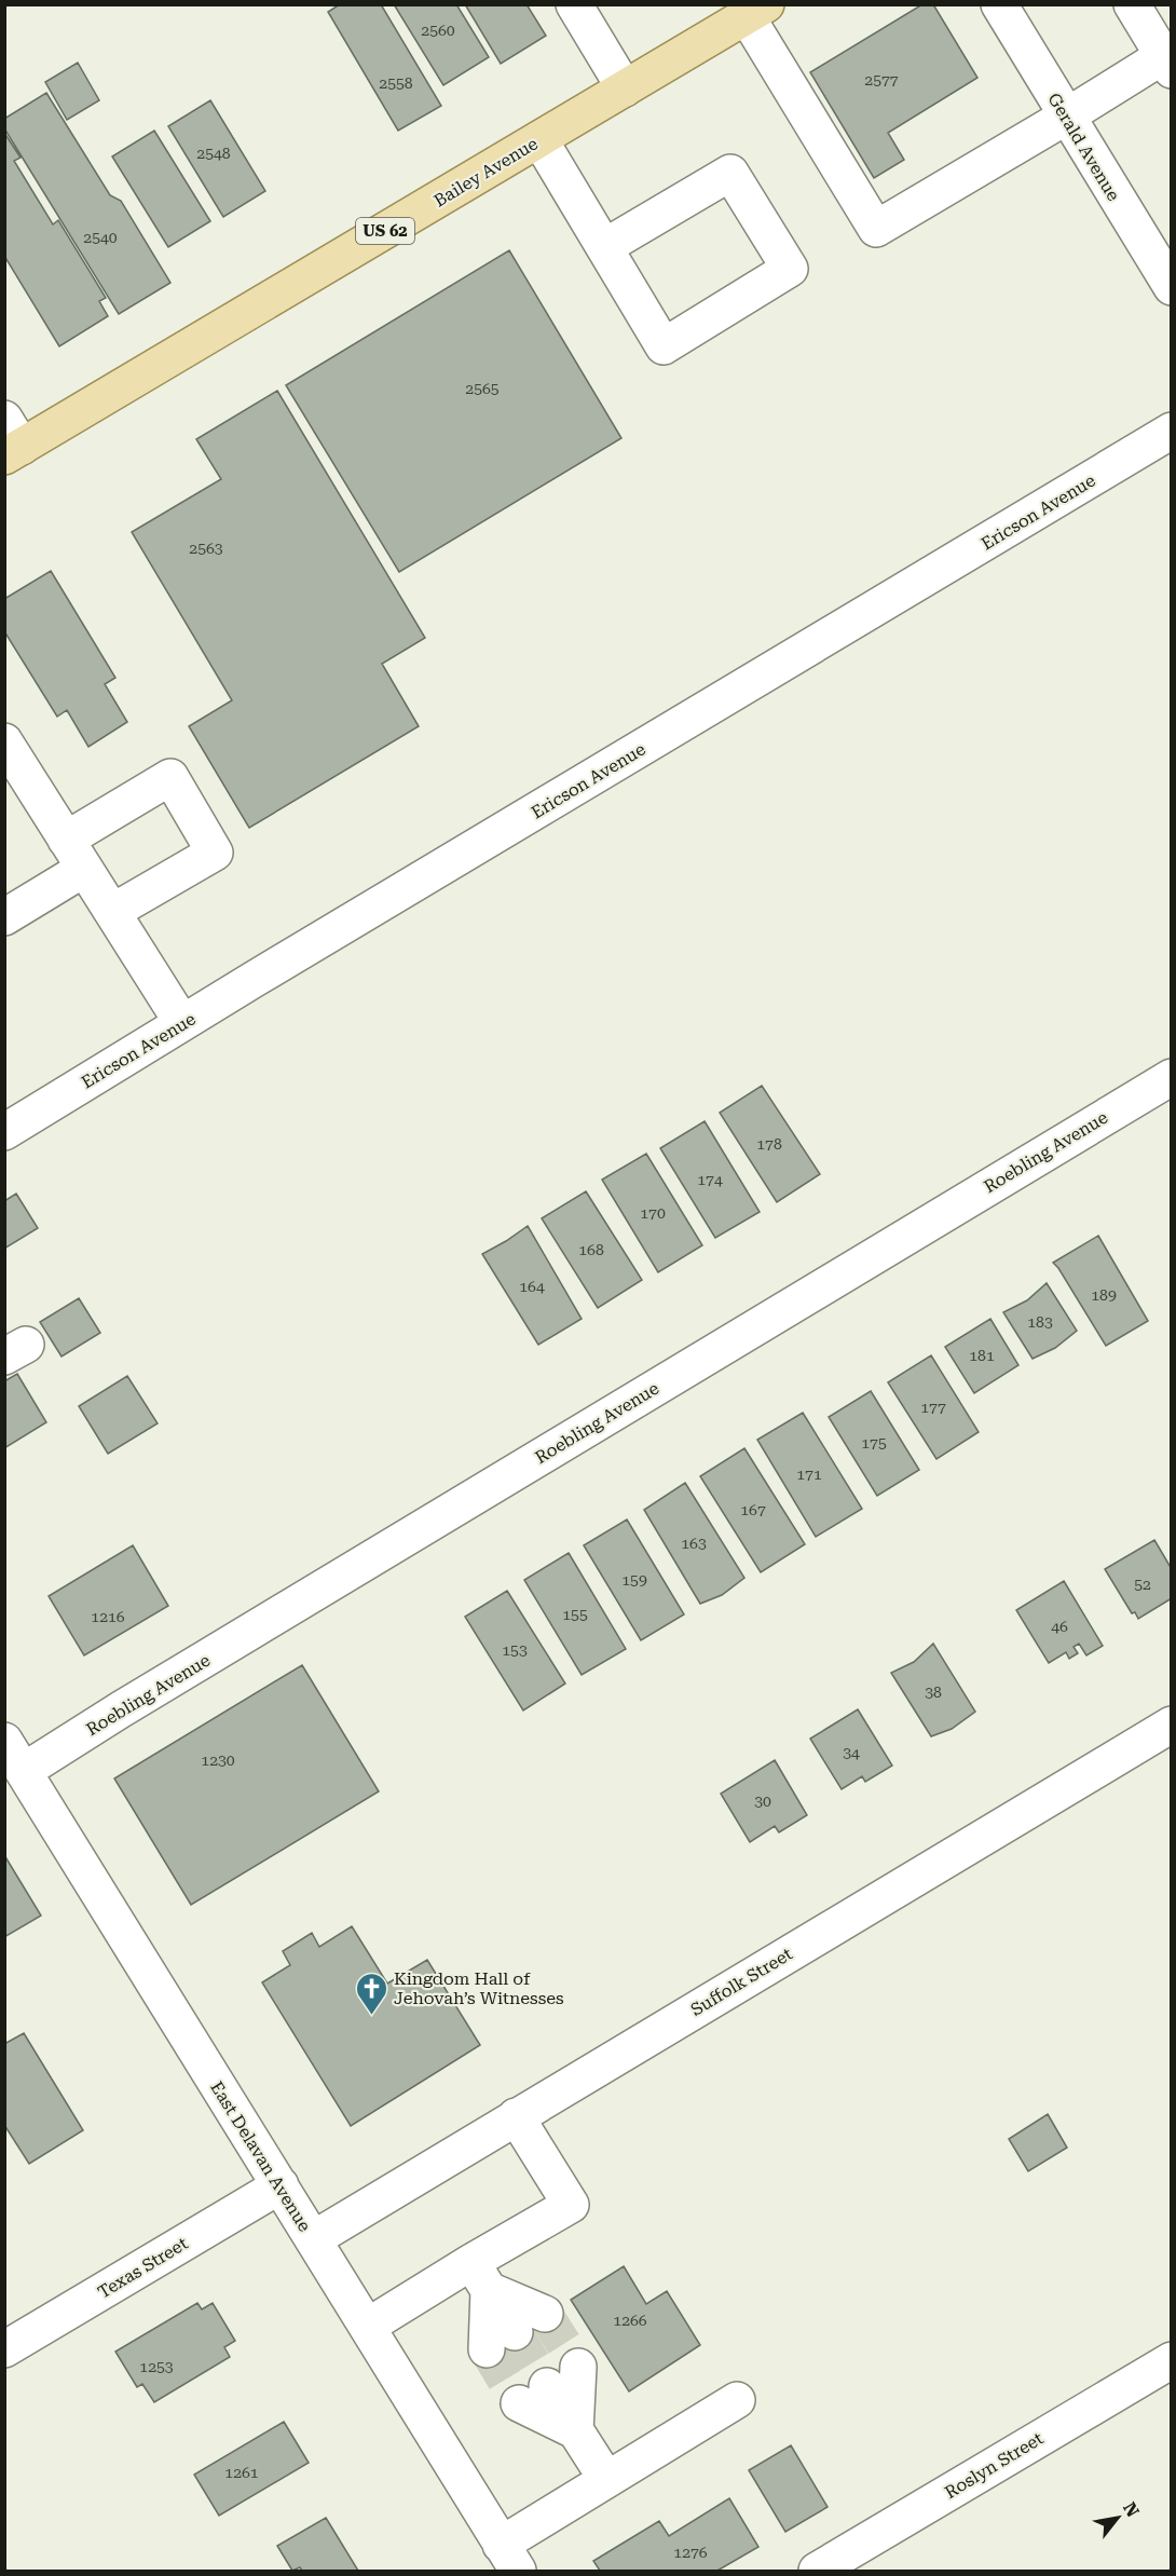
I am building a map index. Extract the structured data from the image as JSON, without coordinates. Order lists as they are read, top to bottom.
{
  "streets": {
    "main road": ["Bailey Avenue", "US 62"],
    "street": [
      "Gerald Avenue",
      "Ericson Avenue",
      "Roebling Avenue",
      "Suffolk Street",
      "East Delavan Avenue",
      "Texas Street",
      "Roslyn Street"
    ]
  },
  "crossings": [
    ["Roebling Avenue", "East Delavan Avenue"],
    ["Suffolk Street", "East Delavan Avenue"],
    ["East Delavan Avenue", "Texas Street"]
  ],
  "places": {
    "church": ["Kingdom Hall of Jehovah’s Witnesses"]
  },
  "house_numbers": [
    "2560",
    "2577",
    "2558",
    "2548",
    "2540",
    "2565",
    "2563",
    "178",
    "174",
    "170",
    "168",
    "164",
    "189",
    "183",
    "181",
    "177",
    "175",
    "171",
    "167",
    "163",
    "159",
    "52",
    "155",
    "1216",
    "46",
    "153",
    "38",
    "34",
    "1230",
    "30",
    "1266",
    "1253",
    "1261",
    "1276"
  ],
  "north": "top right"
}
